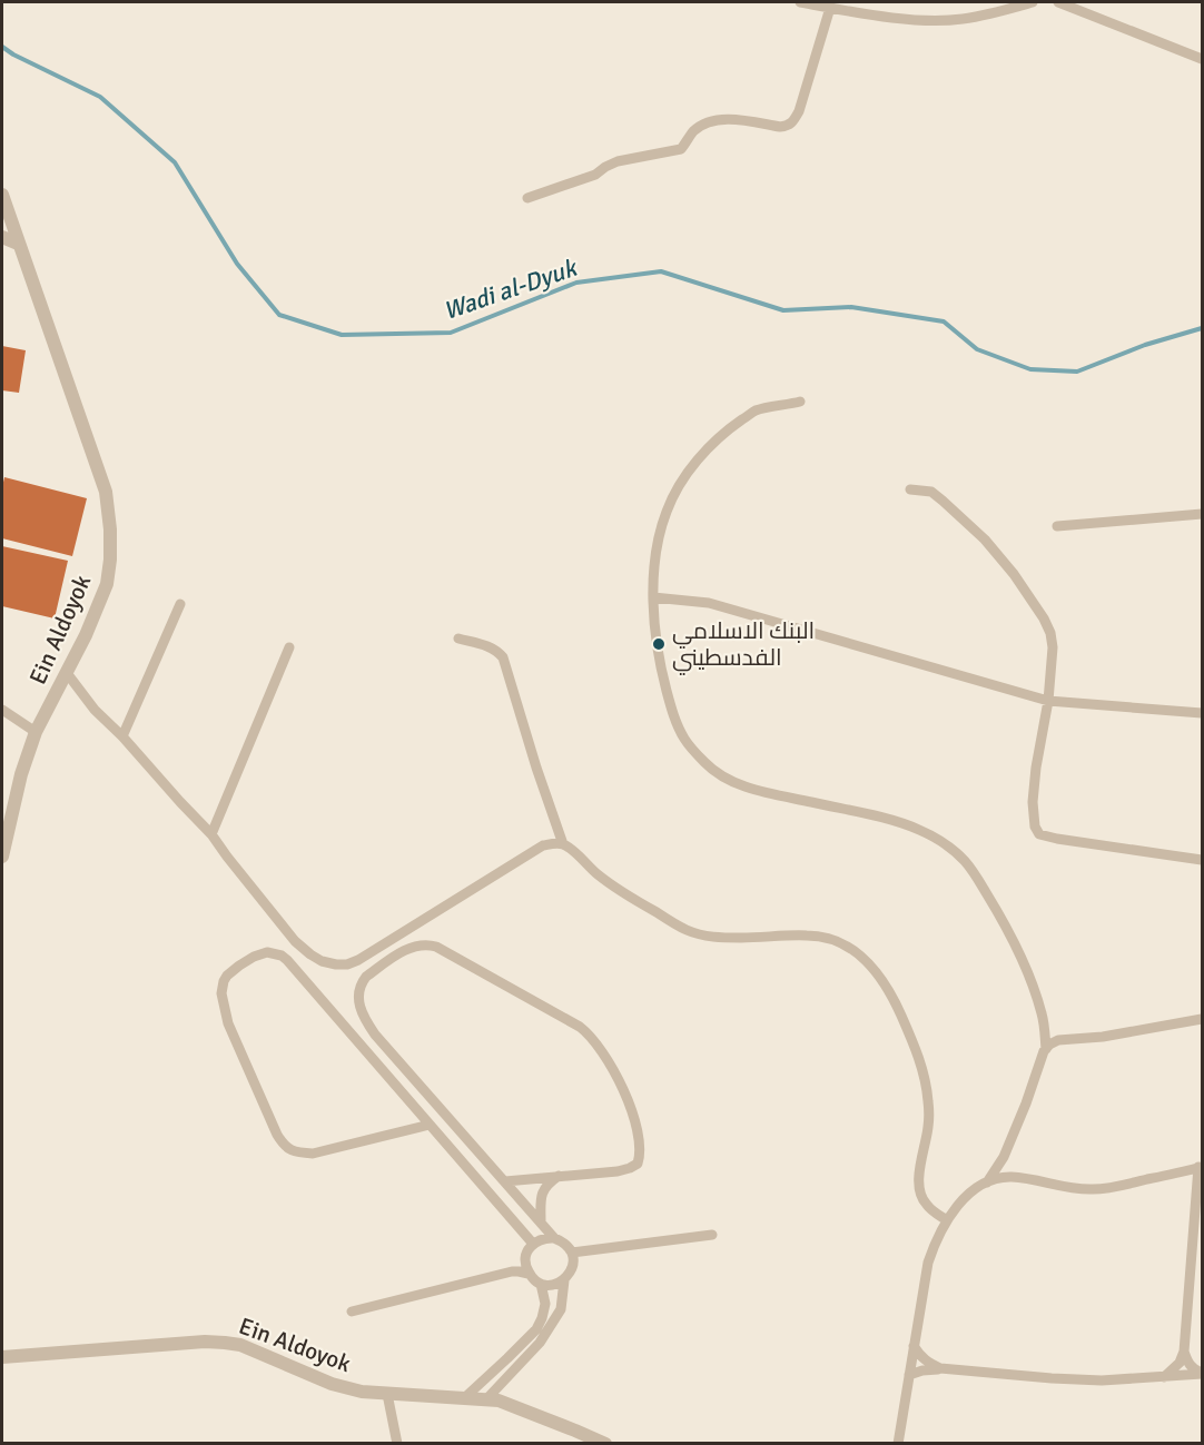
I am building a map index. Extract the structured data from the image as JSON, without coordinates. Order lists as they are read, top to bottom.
{
  "streets": {
    "street": ["Ein Aldoyok"]
  },
  "water": ["Wadi al-Dyuk"],
  "places": ["البنك الاسلامي الفدسطيني"]
}
